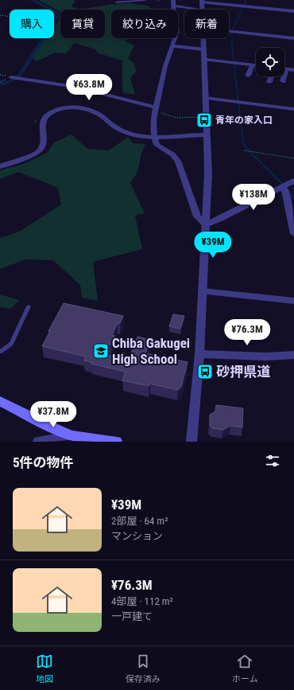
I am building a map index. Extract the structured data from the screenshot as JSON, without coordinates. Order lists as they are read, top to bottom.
{
  "places": {
    "bus stop": ["青年の家入口", "砂押県道"],
    "school or university": ["Chiba Gakugei High School"]
  },
  "page": {
    "chip": [
      "購入",
      "賃貸",
      "絞り込み",
      "新着"
    ],
    "price": [
      "¥63.8M",
      "¥138M",
      "¥39M",
      "¥76.3M",
      "¥37.8M"
    ],
    "heading": "5件の物件",
    "list": [
      {
        "name": "¥39M",
        "note": "2部屋 · 64 m² · マンション"
      },
      {
        "name": "¥76.3M",
        "note": "4部屋 · 112 m² · 一戸建て"
      }
    ],
    "tabs": ["地図", "保存済み", "ホーム"]
  }
}
